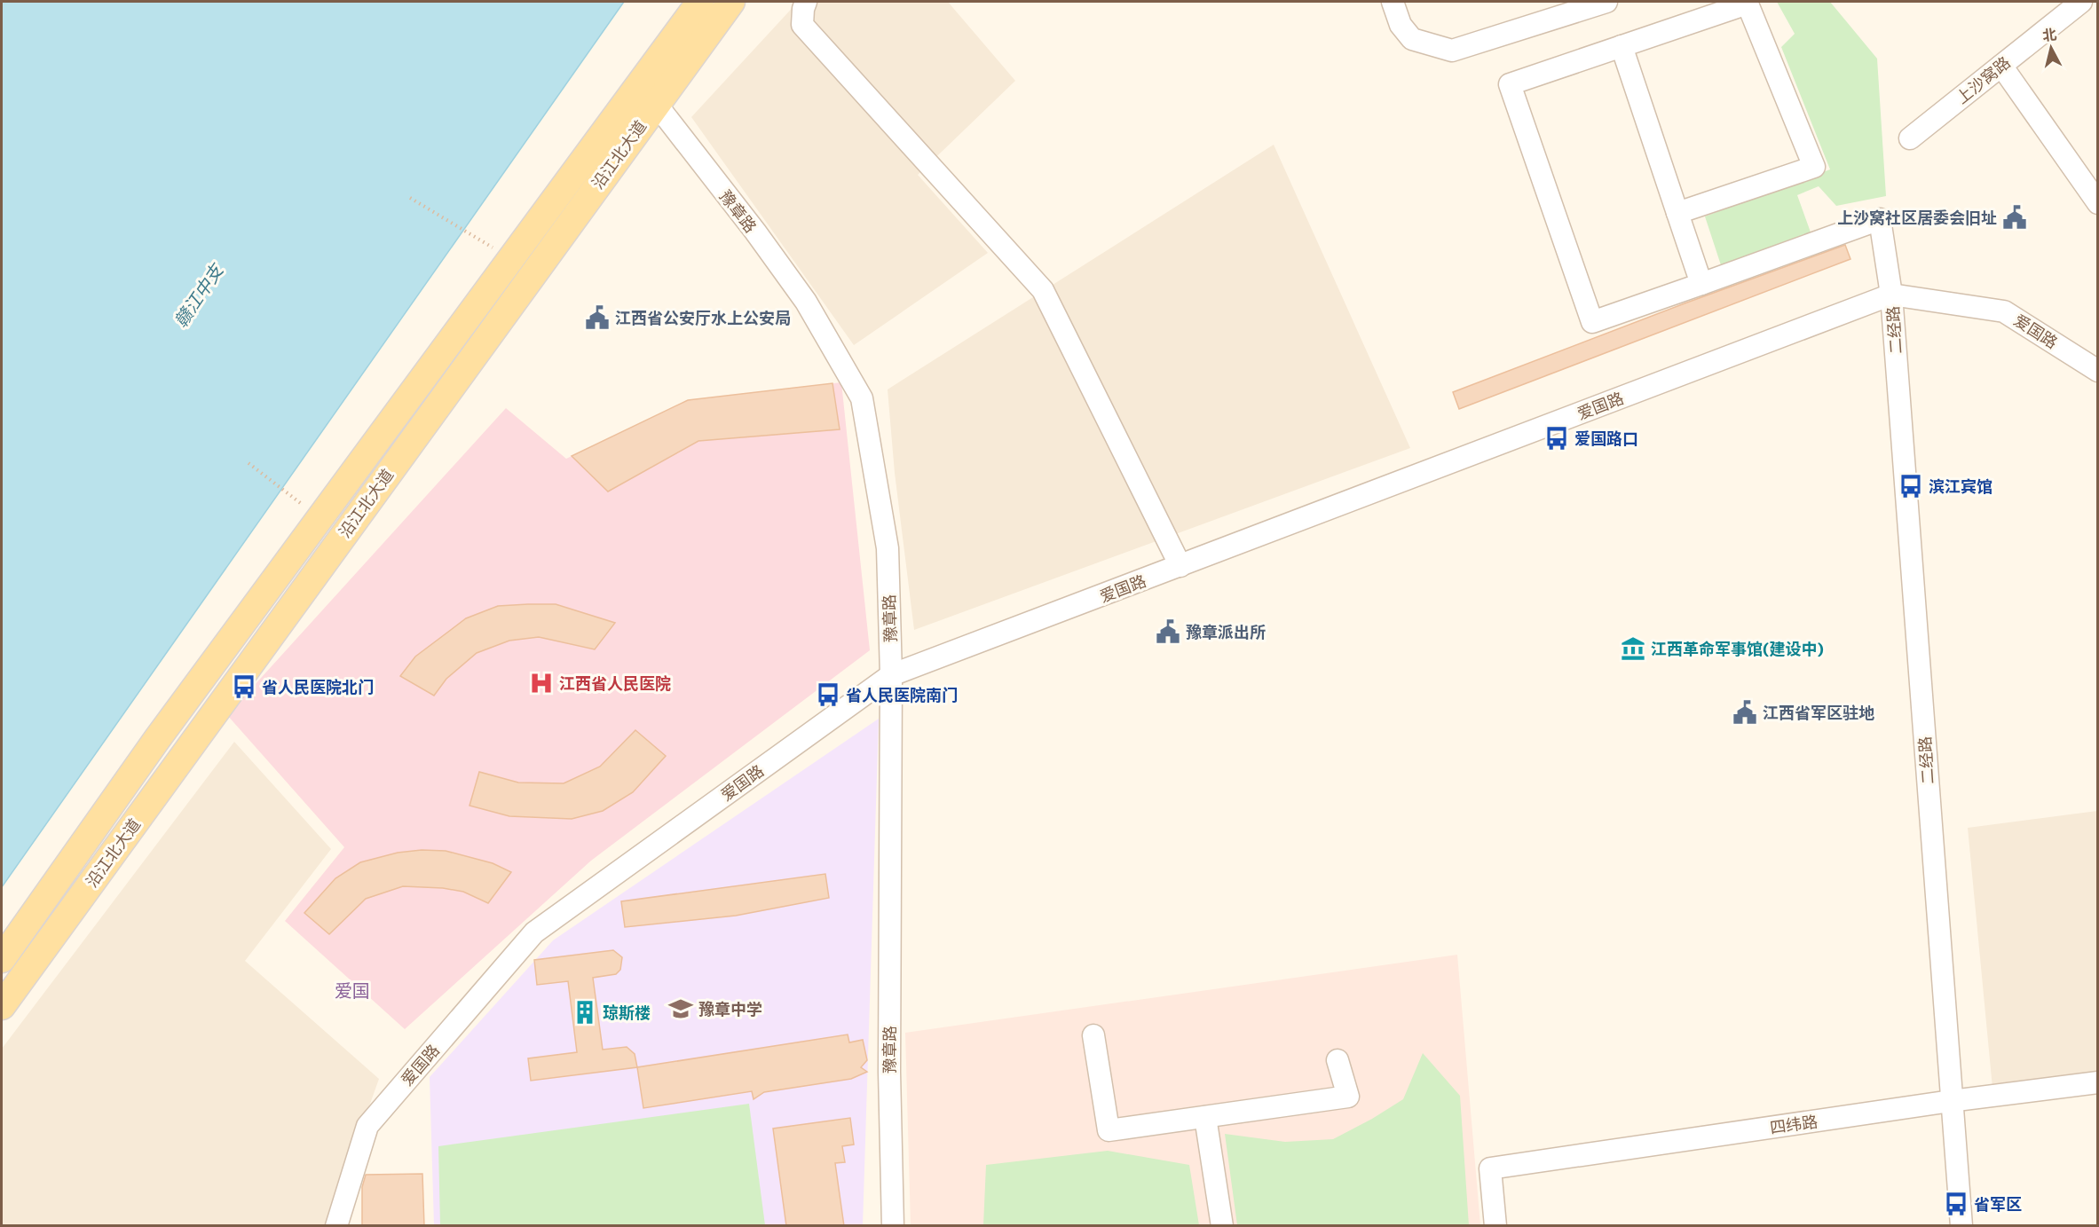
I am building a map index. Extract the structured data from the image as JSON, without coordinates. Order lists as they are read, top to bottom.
{
  "streets": {
    "main road": ["沿江北大道"],
    "street": [
      "上沙窝路",
      "豫章路",
      "二经路",
      "爱国路",
      "四纬路"
    ]
  },
  "crossings": [
    ["沿江北大道", "豫章路"],
    ["豫章路", "爱国路"],
    ["二经路", "爱国路"],
    ["二经路", "四纬路"]
  ],
  "districts": ["爱国"],
  "water": ["赣江中支"],
  "places": {
    "public building": [
      "上沙窝社区居委会旧址",
      "江西省公安厅水上公安局",
      "豫章派出所",
      "江西省军区驻地"
    ],
    "bus stop": [
      "爱国路口",
      "滨江宾馆",
      "省人民医院北门",
      "省人民医院南门",
      "省军区"
    ],
    "museum": ["江西革命军事馆(建设中)"],
    "hospital": ["江西省人民医院"],
    "school or university": ["豫章中学"],
    "building": ["琼斯楼"]
  },
  "north": "top"
}
